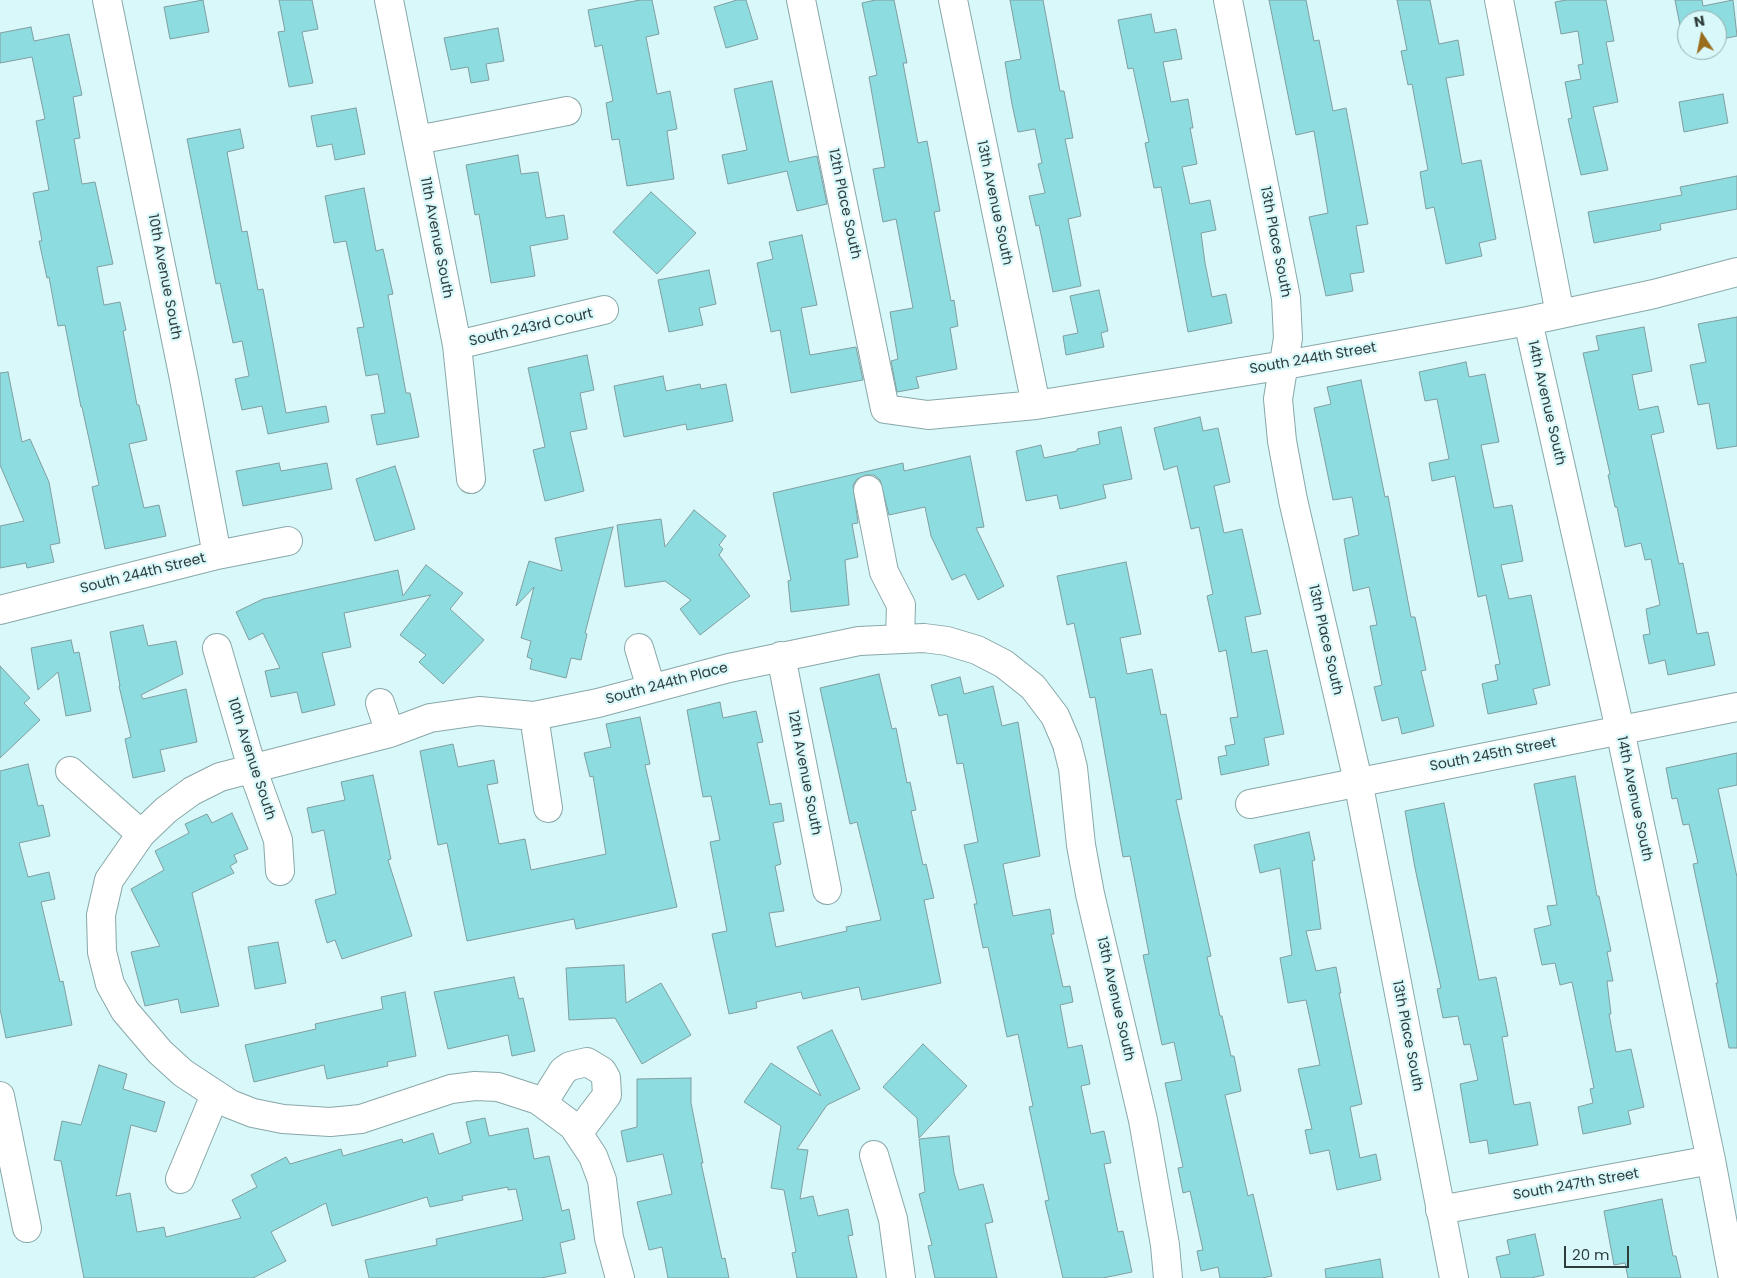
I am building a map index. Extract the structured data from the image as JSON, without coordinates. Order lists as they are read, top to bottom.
{
  "streets": {
    "street": [
      "13th Avenue South",
      "12th Place South",
      "11th Avenue South",
      "13th Place South",
      "10th Avenue South",
      "South 243rd Court",
      "South 244th Street",
      "14th Avenue South",
      "South 244th Place",
      "South 245th Street",
      "12th Avenue South",
      "South 247th Street"
    ]
  },
  "crossings": [
    ["13th Avenue South", "South 244th Street"],
    ["13th Avenue South", "South 244th Place"],
    ["12th Place South", "South 244th Street"],
    ["11th Avenue South", "South 243rd Court"],
    ["13th Place South", "South 244th Street"],
    ["13th Place South", "South 245th Street"],
    ["13th Place South", "South 247th Street"],
    ["10th Avenue South", "South 244th Street"],
    ["10th Avenue South", "South 244th Place"],
    ["South 244th Street", "14th Avenue South"],
    ["14th Avenue South", "South 245th Street"],
    ["14th Avenue South", "South 247th Street"],
    ["South 244th Place", "12th Avenue South"]
  ],
  "scale_bar": "20 m",
  "north": "top"
}
